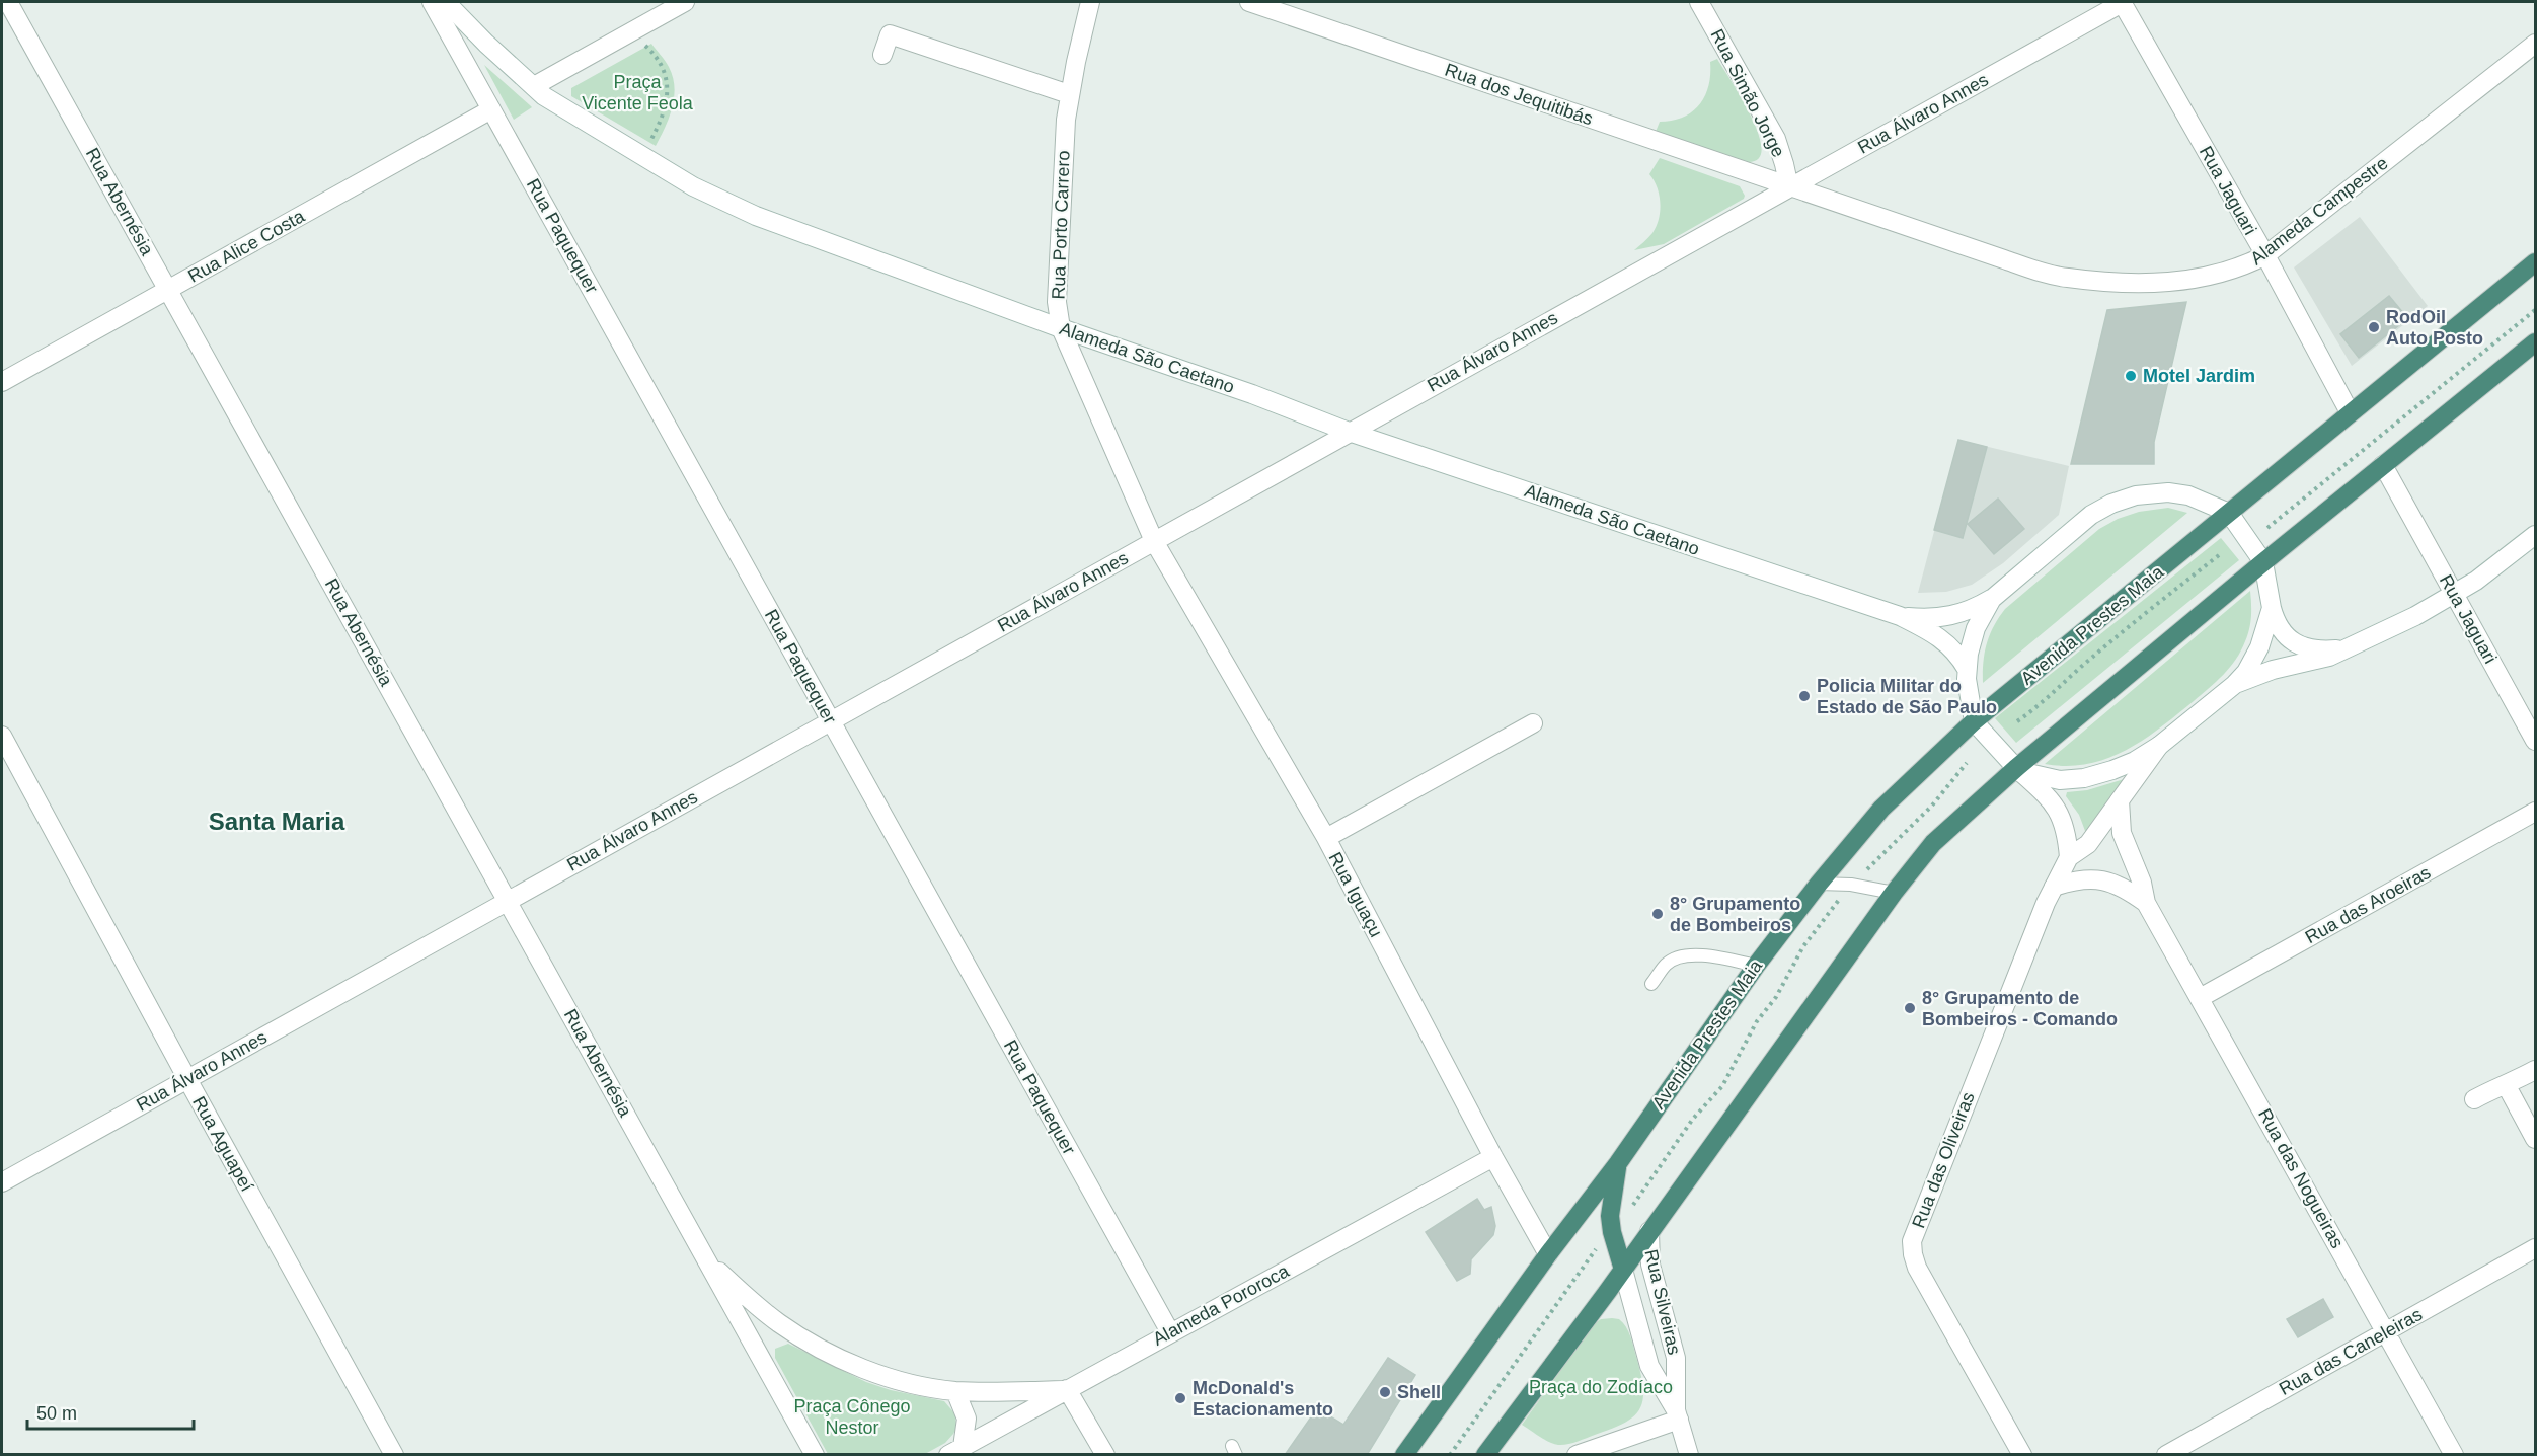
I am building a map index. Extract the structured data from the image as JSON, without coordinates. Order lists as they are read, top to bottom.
{
  "streets": {
    "highway": ["Avenida Prestes Maia"],
    "street": [
      "Rua Simão Jorge",
      "Rua dos Jequitibás",
      "Rua Álvaro Annes",
      "Rua Jaguari",
      "Rua Abernésia",
      "Alameda Campestre",
      "Rua Porto Carrero",
      "Rua Paquequer",
      "Rua Alice Costa",
      "Alameda São Caetano",
      "Rua Iguaçu",
      "Rua das Aroeiras",
      "Rua Aguapeí",
      "Rua das Oliveiras",
      "Rua das Nogueiras",
      "Rua Silveiras",
      "Alameda Pororoca",
      "Rua das Caneleiras"
    ]
  },
  "crossings": [
    ["Rua Simão Jorge", "Rua dos Jequitibás"],
    ["Rua Simão Jorge", "Rua Álvaro Annes"],
    ["Rua Simão Jorge", "Alameda Campestre"],
    ["Rua dos Jequitibás", "Rua Álvaro Annes"],
    ["Rua dos Jequitibás", "Alameda Campestre"],
    ["Rua Álvaro Annes", "Rua Jaguari"],
    ["Rua Álvaro Annes", "Rua Abernésia"],
    ["Rua Álvaro Annes", "Alameda Campestre"],
    ["Rua Álvaro Annes", "Rua Porto Carrero"],
    ["Rua Álvaro Annes", "Rua Paquequer"],
    ["Rua Álvaro Annes", "Alameda São Caetano"],
    ["Rua Álvaro Annes", "Rua Iguaçu"],
    ["Rua Álvaro Annes", "Rua Aguapeí"],
    ["Rua Jaguari", "Alameda Campestre"],
    ["Rua Jaguari", "Avenida Prestes Maia"],
    ["Rua Abernésia", "Rua Alice Costa"],
    ["Rua Porto Carrero", "Alameda São Caetano"],
    ["Rua Porto Carrero", "Rua Iguaçu"],
    ["Rua Paquequer", "Rua Alice Costa"],
    ["Rua Paquequer", "Alameda Pororoca"],
    ["Avenida Prestes Maia", "Rua Iguaçu"],
    ["Rua Iguaçu", "Alameda Pororoca"],
    ["Rua das Aroeiras", "Rua das Nogueiras"],
    ["Rua das Oliveiras", "Rua das Nogueiras"],
    ["Rua das Nogueiras", "Rua das Caneleiras"]
  ],
  "districts": ["Santa Maria"],
  "parks": ["Praça Vicente Feola", "Praça do Zodíaco", "Praça Cônego Nestor"],
  "places": [
    "RodOil Auto Posto",
    "Motel Jardim",
    "Policia Militar do Estado de São Paulo",
    "8° Grupamento de Bombeiros",
    "8° Grupamento de Bombeiros - Comando",
    "Shell",
    "McDonald's Estacionamento"
  ],
  "scale_bar": "50 m"
}
